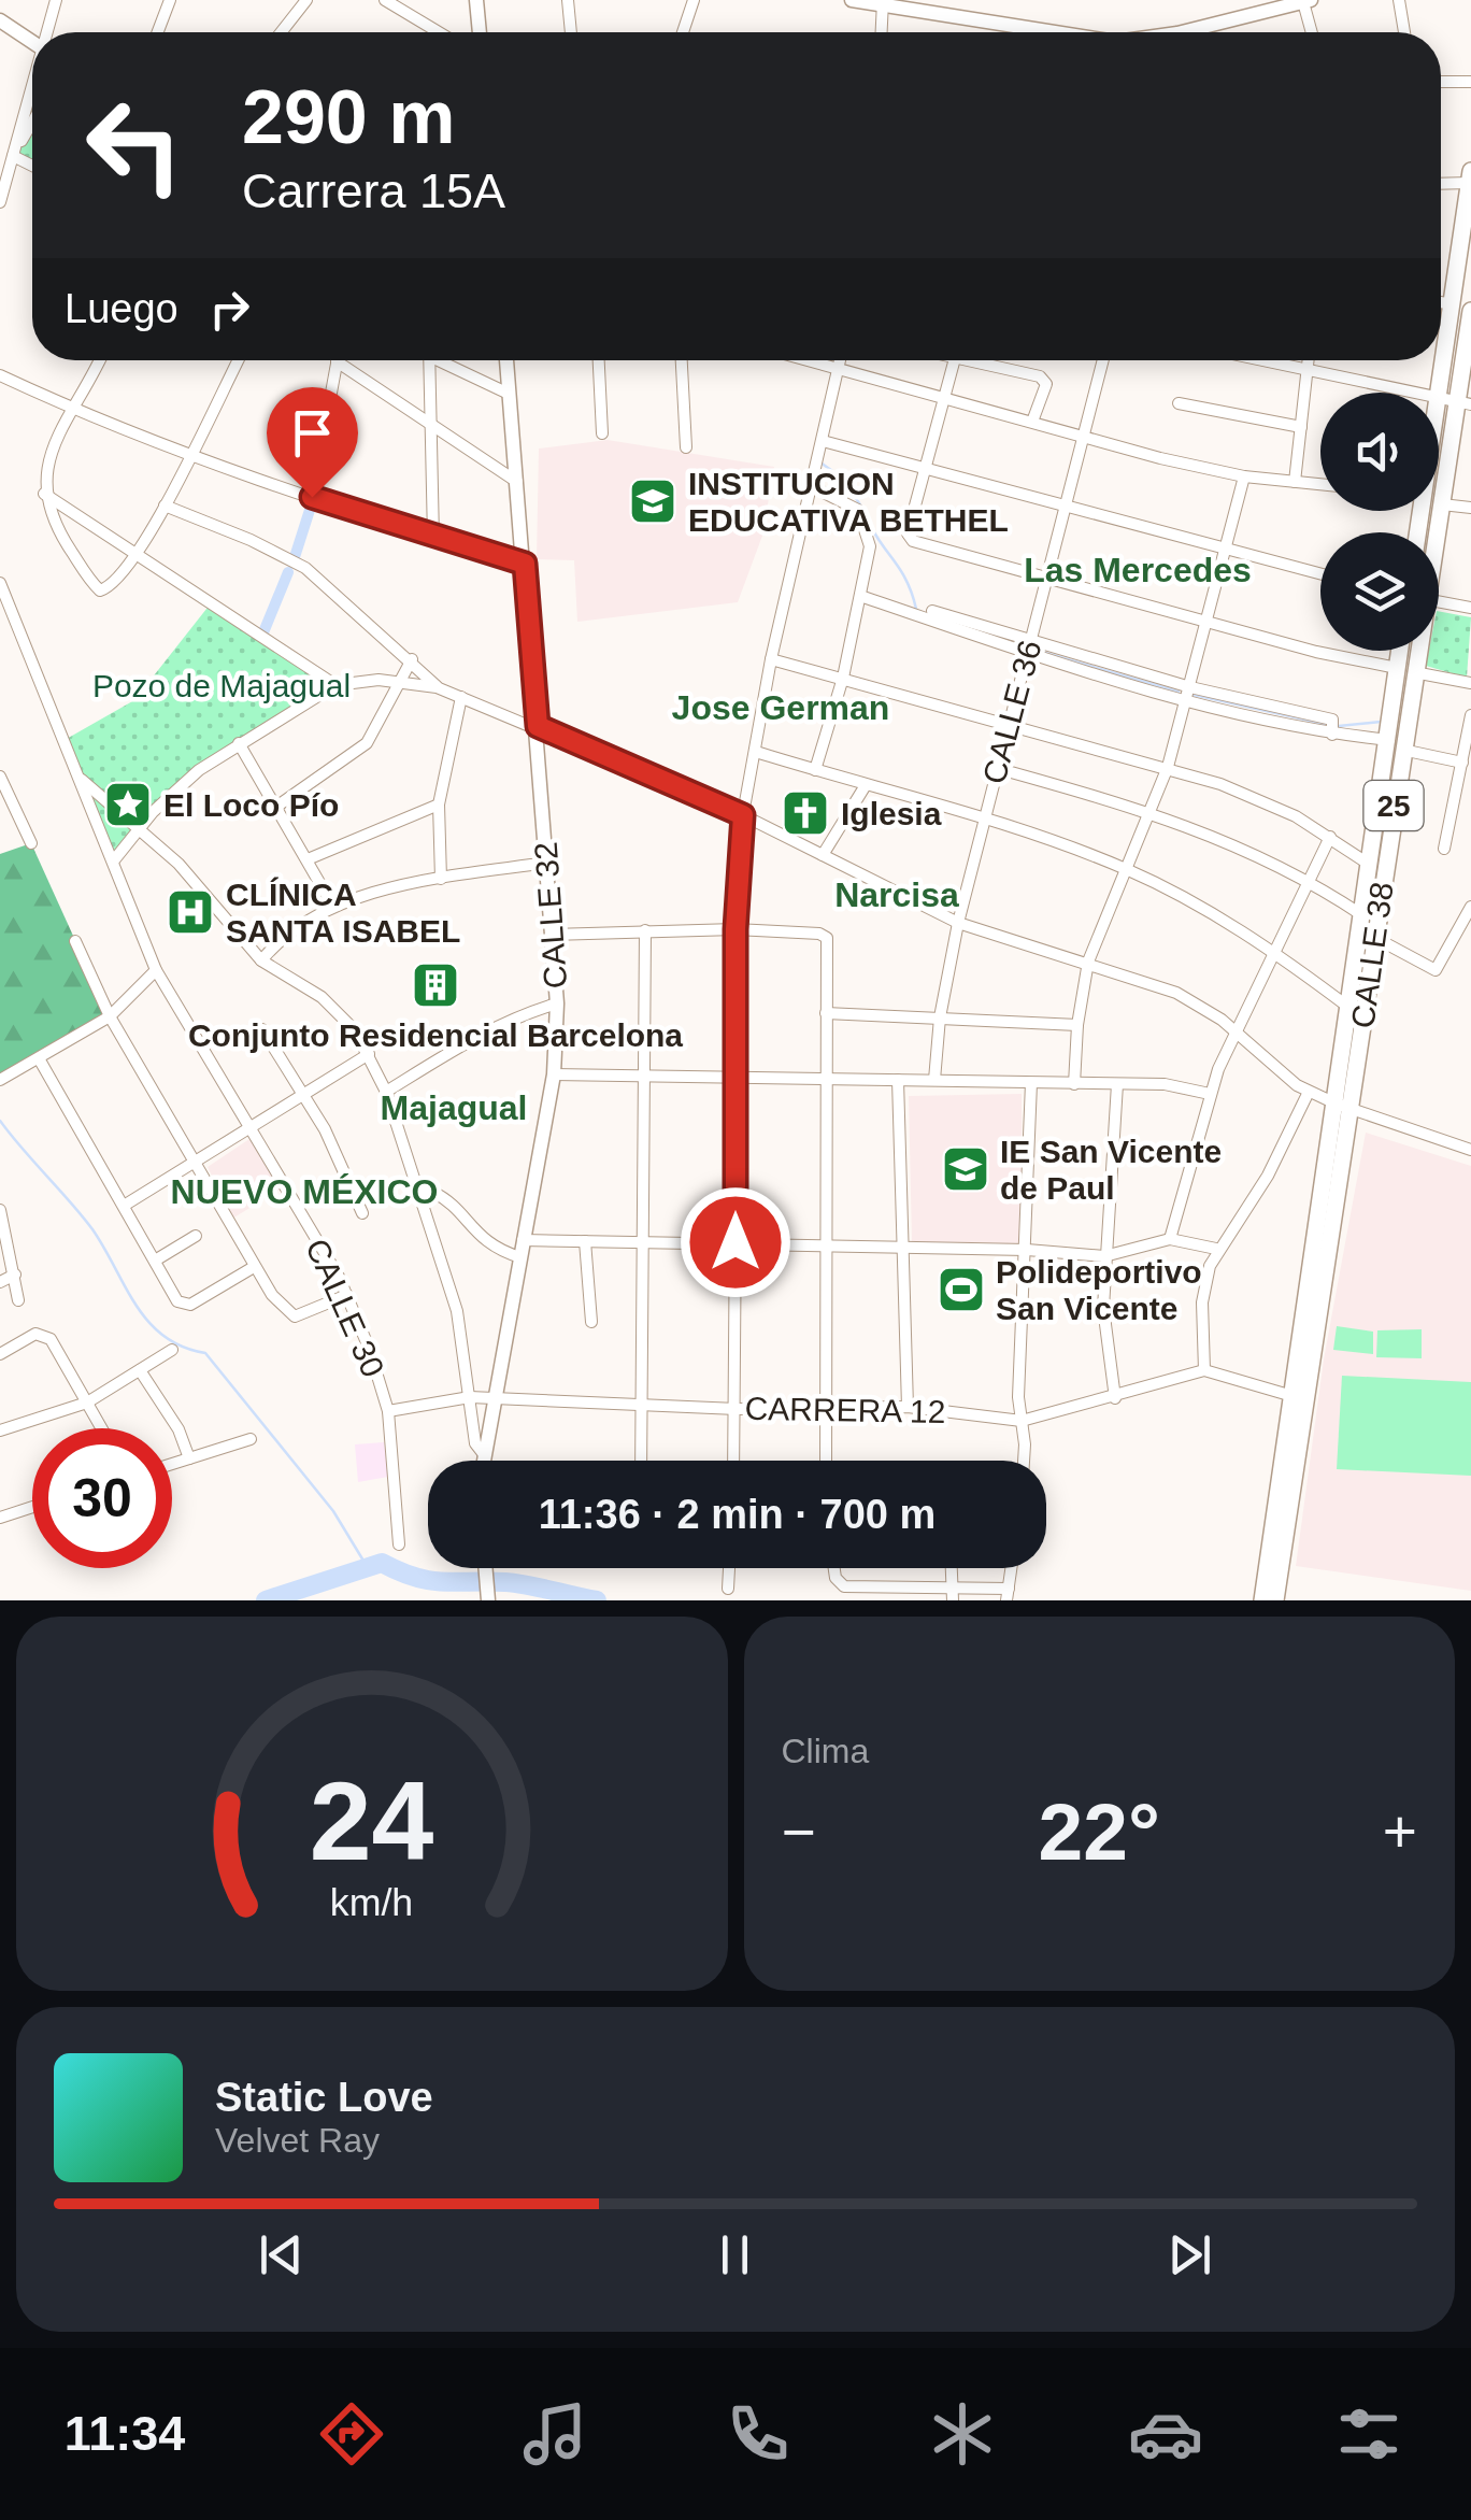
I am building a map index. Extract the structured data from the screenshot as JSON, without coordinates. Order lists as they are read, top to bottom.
{
  "streets": {
    "highway": ["25", "CALLE 38"],
    "main road": ["CALLE 32"],
    "street": ["CALLE 36", "CALLE 30", "CARRERA 12"]
  },
  "crossings": [
    ["CALLE 32", "CARRERA 12"],
    ["CALLE 30", "CARRERA 12"]
  ],
  "districts": [
    "Las Mercedes",
    "Jose German",
    "Narcisa",
    "Majagual",
    "NUEVO MÉXICO"
  ],
  "parks": ["Pozo de Majagual"],
  "places": {
    "school or university": ["INSTITUCION EDUCATIVA BETHEL", "IE San Vicente de Paul"],
    "place": ["El Loco Pío"],
    "church": ["Iglesia"],
    "hospital": ["CLÍNICA SANTA ISABEL"],
    "building": ["Conjunto Residencial Barcelona"],
    "sports": ["Polideportivo San Vicente"]
  },
  "page": {
    "turn": ["290 m", "Carrera 15A"],
    "then": "Luego",
    "limit": "30",
    "trip": "11:36 · 2 min · 700 m",
    "tile": "Clima",
    "heat": ["−", "22°", "+"],
    "song": ["Static Love", "Velvet Ray"],
    "tabs": "11:34",
    "gauge": ["24", "km/h"]
  }
}
